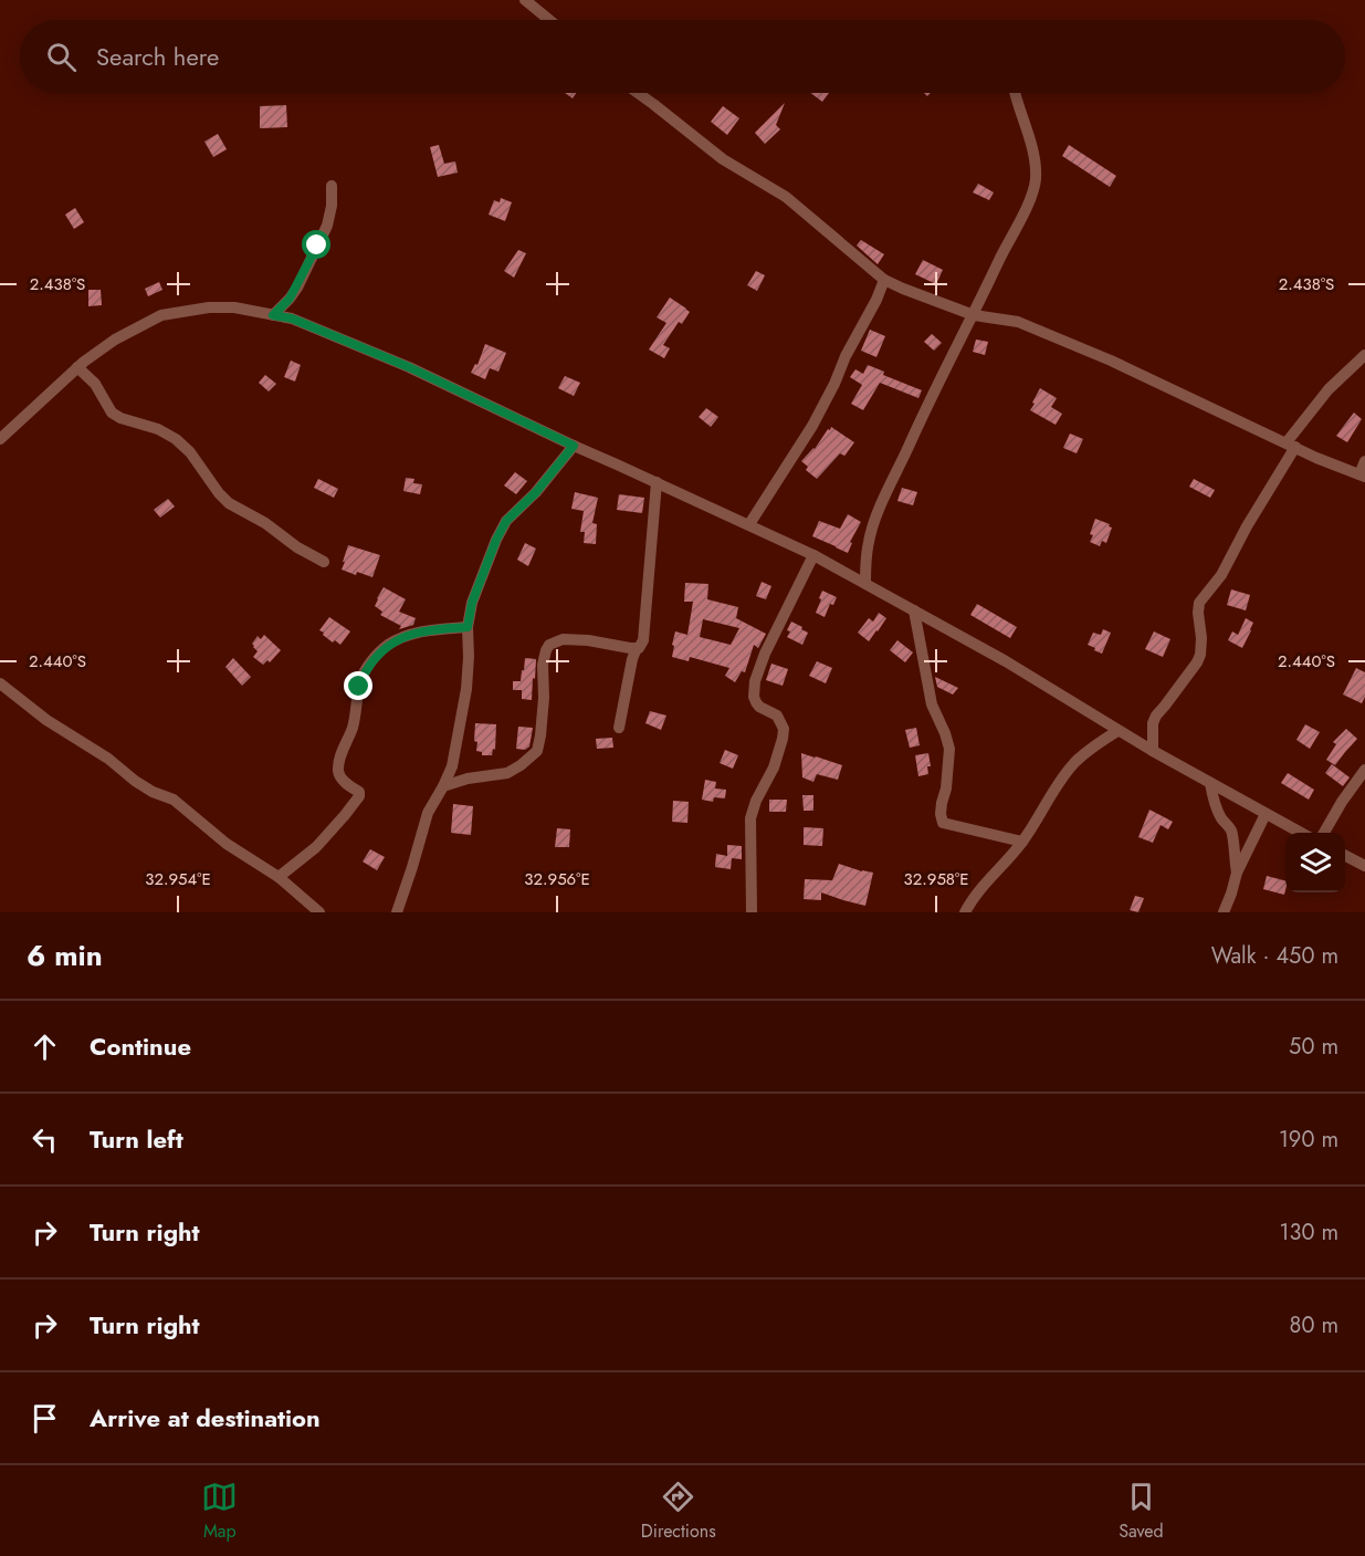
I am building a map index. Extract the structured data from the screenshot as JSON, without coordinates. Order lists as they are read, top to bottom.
{
  "page": {
    "search": "Search here",
    "heading": ["6 min", "Walk · 450 m"],
    "list": [
      ["Continue", "50 m"],
      ["Turn left", "190 m"],
      ["Turn right", "130 m"],
      ["Turn right", "80 m"],
      "Arrive at destination"
    ],
    "nav": ["Map", "Directions", "Saved"]
  },
  "coordinates": [
    "2.438°S",
    "2.440°S",
    "32.954°E",
    "32.956°E",
    "32.958°E"
  ]
}
